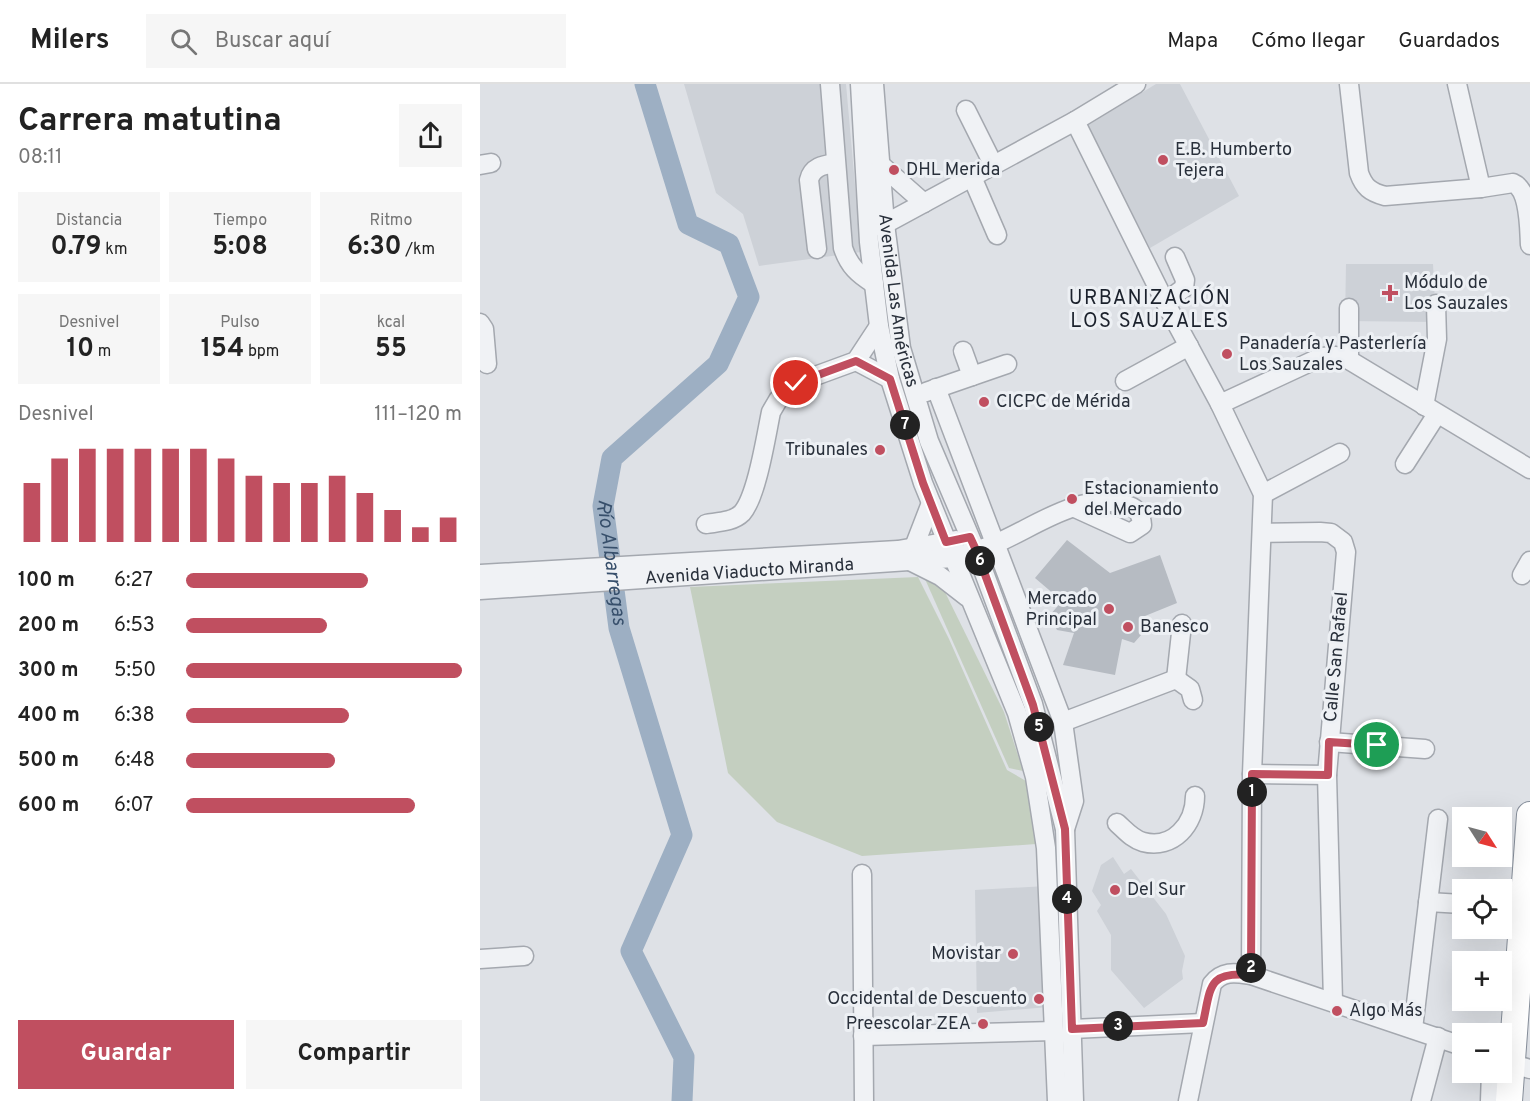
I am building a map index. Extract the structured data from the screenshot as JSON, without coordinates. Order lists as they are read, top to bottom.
{
  "streets": {
    "street": ["Avenida Las Américas", "Avenida Viaducto Miranda", "Calle San Rafael"]
  },
  "crossings": [
    ["Avenida Las Américas", "Avenida Viaducto Miranda"]
  ],
  "districts": ["URBANIZACIÓN LOS SAUZALES"],
  "water": ["Río Albarregas"],
  "places": {
    "other": [
      "E.B. Humberto Tejera",
      "DHL Merida",
      "Panadería y Pasterlería Los Sauzales",
      "CICPC de Mérida",
      "Tribunales",
      "Estacionamiento del Mercado",
      "Mercado Principal",
      "Banesco",
      "Del Sur",
      "Movistar",
      "Occidental de Descuento",
      "Algo Más",
      "Preescolar ZEA"
    ],
    "health": ["Módulo de Los Sauzales"]
  },
  "north": "bottom right",
  "page": {
    "header": "Milers",
    "search": "Buscar aquí",
    "nav": ["Mapa", "Cómo llegar", "Guardados"],
    "heading": ["Carrera matutina", "08:11"],
    "stats": [
      ["Distancia", "0.79 km"],
      ["Tiempo", "5:08"],
      ["Ritmo", "6:30 /km"],
      ["Desnivel", "10 m"],
      ["Pulso", "154 bpm"],
      ["kcal", "55"]
    ],
    "chart": ["Desnivel", "111–120 m"],
    "pins": [
      "7",
      "6",
      "5",
      "1",
      "4",
      "2",
      "3"
    ],
    "list": [
      {
        "name": "100 m",
        "note": "6:27"
      },
      {
        "name": "200 m",
        "note": "6:53"
      },
      {
        "name": "300 m",
        "note": "5:50"
      },
      {
        "name": "400 m",
        "note": "6:38"
      },
      {
        "name": "500 m",
        "note": "6:48"
      },
      {
        "name": "600 m",
        "note": "6:07"
      }
    ],
    "map_buttons": ["+", "−"],
    "buttons": ["Guardar", "Compartir"]
  }
}
